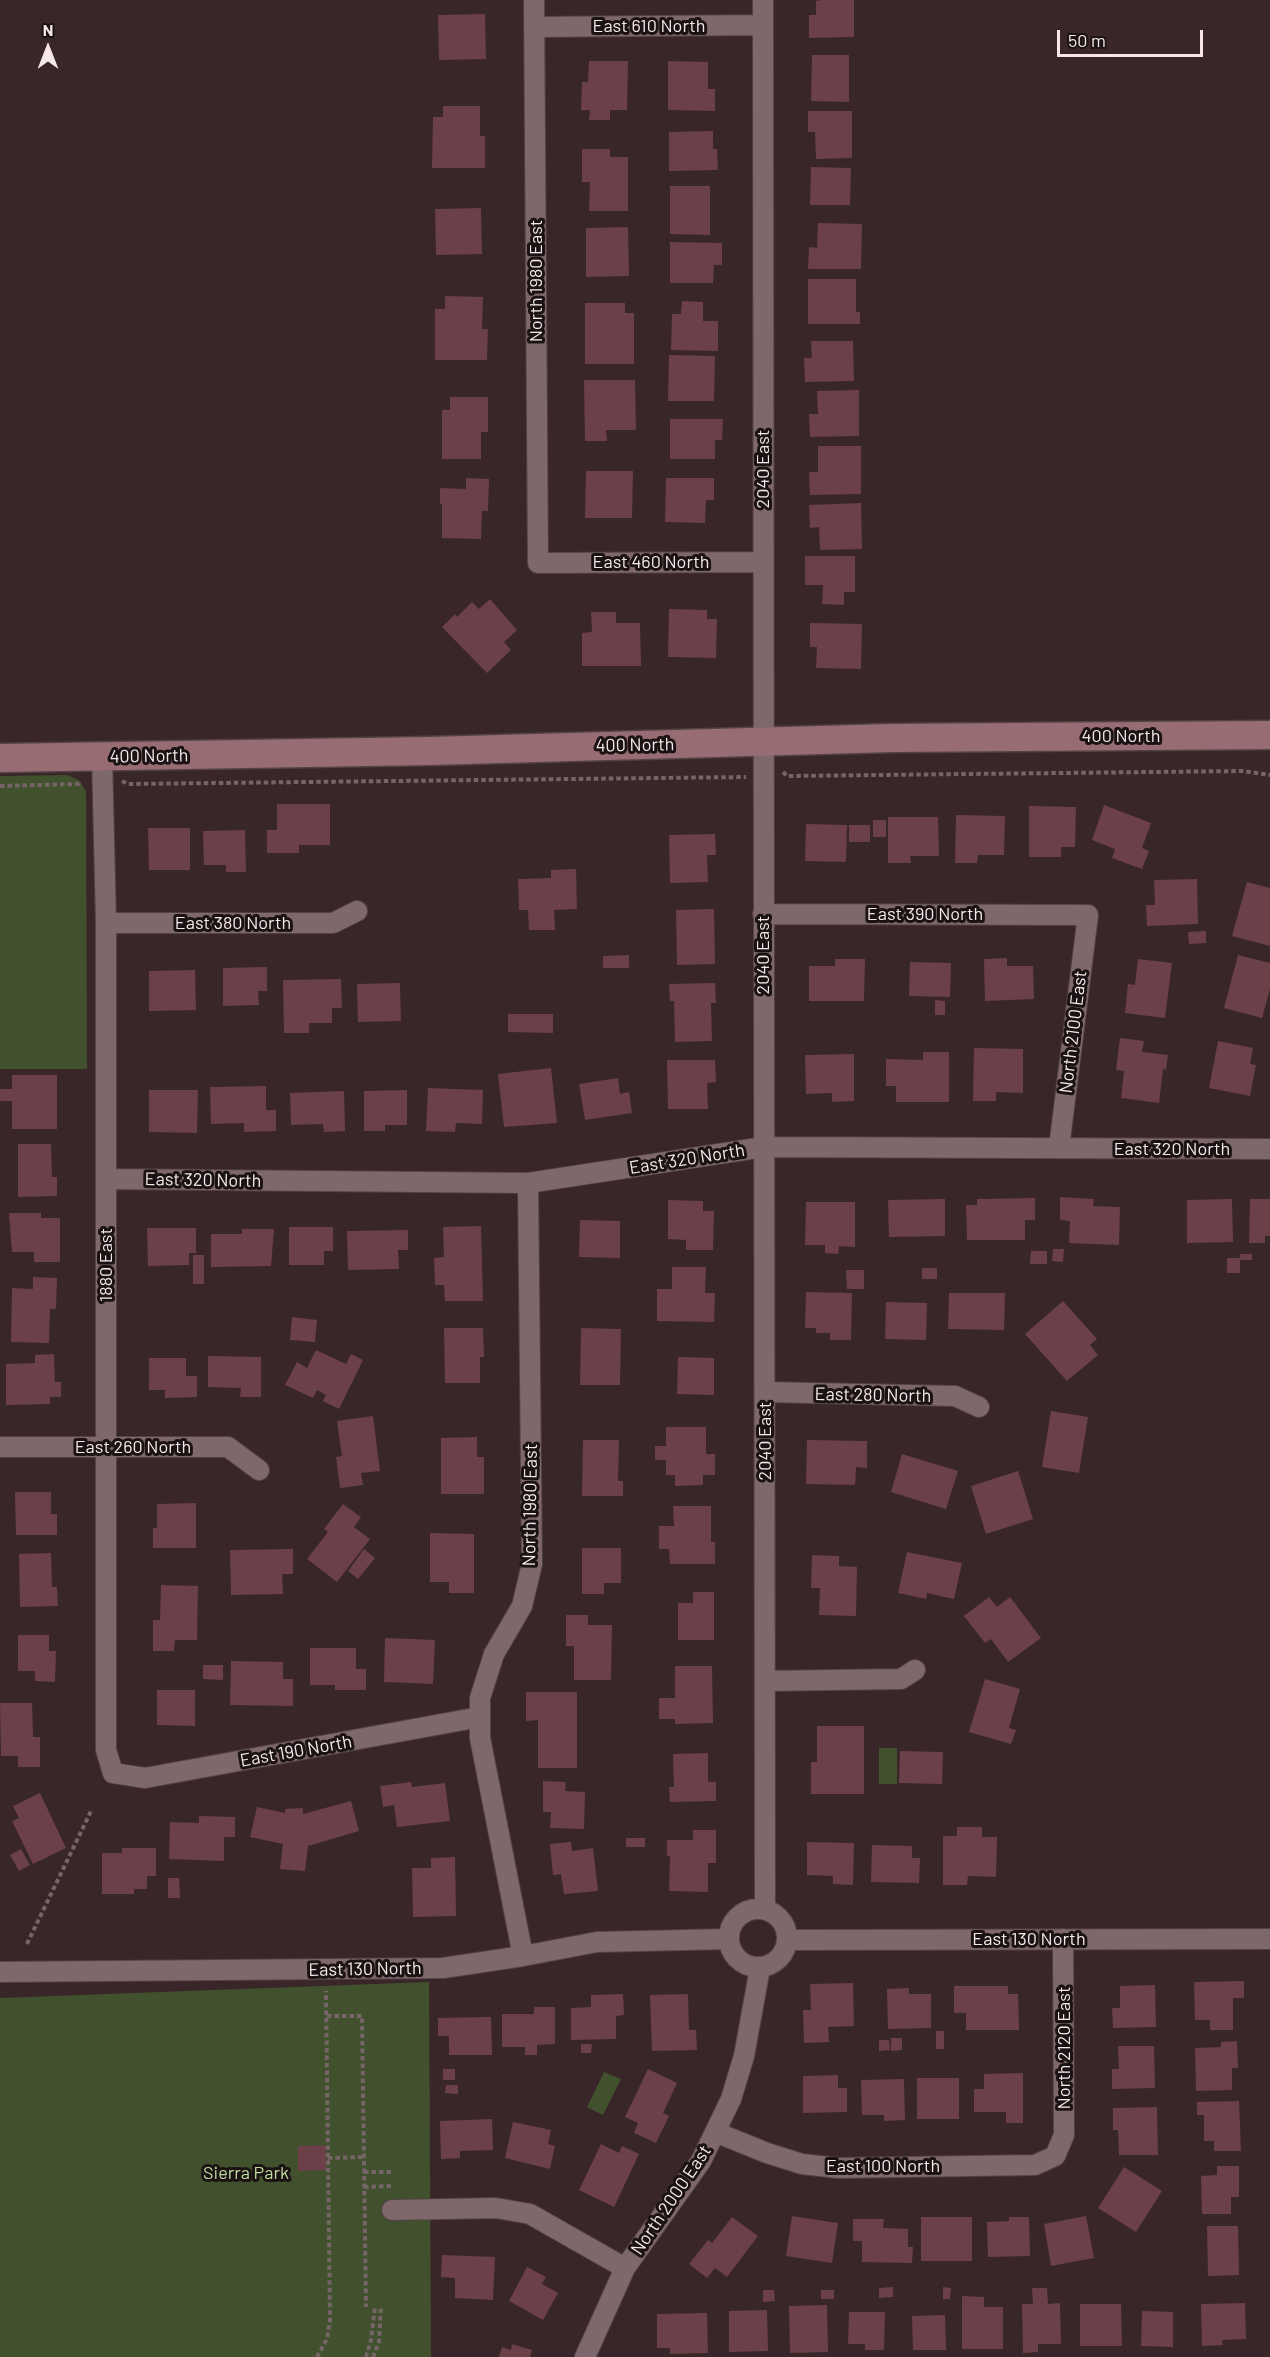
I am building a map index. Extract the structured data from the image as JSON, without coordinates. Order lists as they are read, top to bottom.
{
  "streets": {
    "main road": ["400 North"],
    "street": [
      "East 610 North",
      "North 1980 East",
      "2040 East",
      "East 460 North",
      "East 390 North",
      "East 380 North",
      "North 2100 East",
      "East 320 North",
      "1880 East",
      "East 280 North",
      "East 260 North",
      "East 190 North",
      "East 130 North",
      "North 2120 East",
      "East 100 North",
      "North 2000 East"
    ]
  },
  "crossings": [
    ["East 610 North", "North 1980 East"],
    ["East 610 North", "2040 East"],
    ["North 1980 East", "East 460 North"],
    ["North 1980 East", "East 320 North"],
    ["North 1980 East", "East 190 North"],
    ["North 1980 East", "East 130 North"],
    ["2040 East", "East 460 North"],
    ["2040 East", "400 North"],
    ["2040 East", "East 390 North"],
    ["2040 East", "East 320 North"],
    ["2040 East", "East 280 North"],
    ["2040 East", "East 130 North"],
    ["2040 East", "North 2000 East"],
    ["400 North", "1880 East"],
    ["East 390 North", "North 2100 East"],
    ["East 380 North", "1880 East"],
    ["North 2100 East", "East 320 North"],
    ["East 320 North", "1880 East"],
    ["1880 East", "East 260 North"],
    ["1880 East", "East 190 North"],
    ["East 130 North", "North 2120 East"],
    ["East 130 North", "North 2000 East"],
    ["North 2120 East", "East 100 North"],
    ["East 100 North", "North 2000 East"]
  ],
  "parks": ["Sierra Park"],
  "scale_bar": "50 m",
  "north": "top"
}
